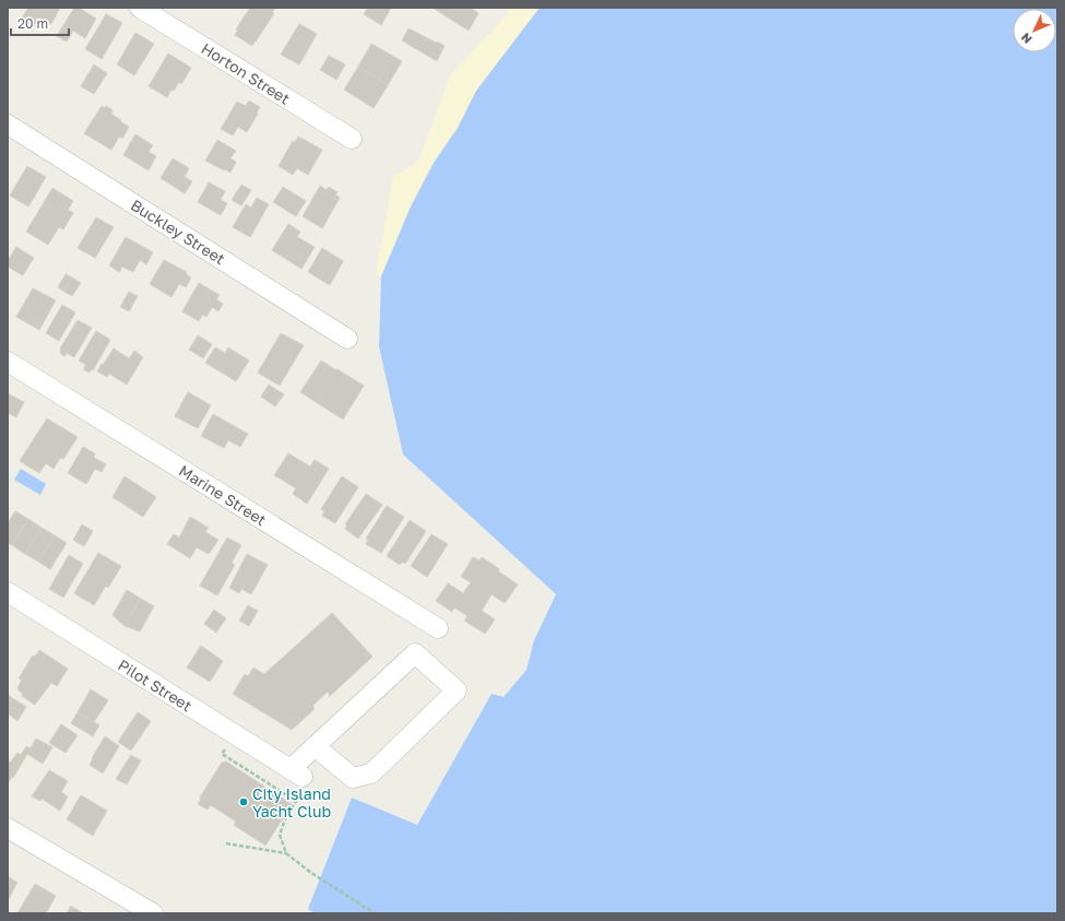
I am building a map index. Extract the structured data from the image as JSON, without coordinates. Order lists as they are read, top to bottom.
{
  "streets": {
    "street": [
      "Horton Street",
      "Buckley Street",
      "Marine Street",
      "Pilot Street"
    ]
  },
  "places": ["City Island Yacht Club"],
  "scale_bar": "20 m",
  "north": "bottom left"
}
